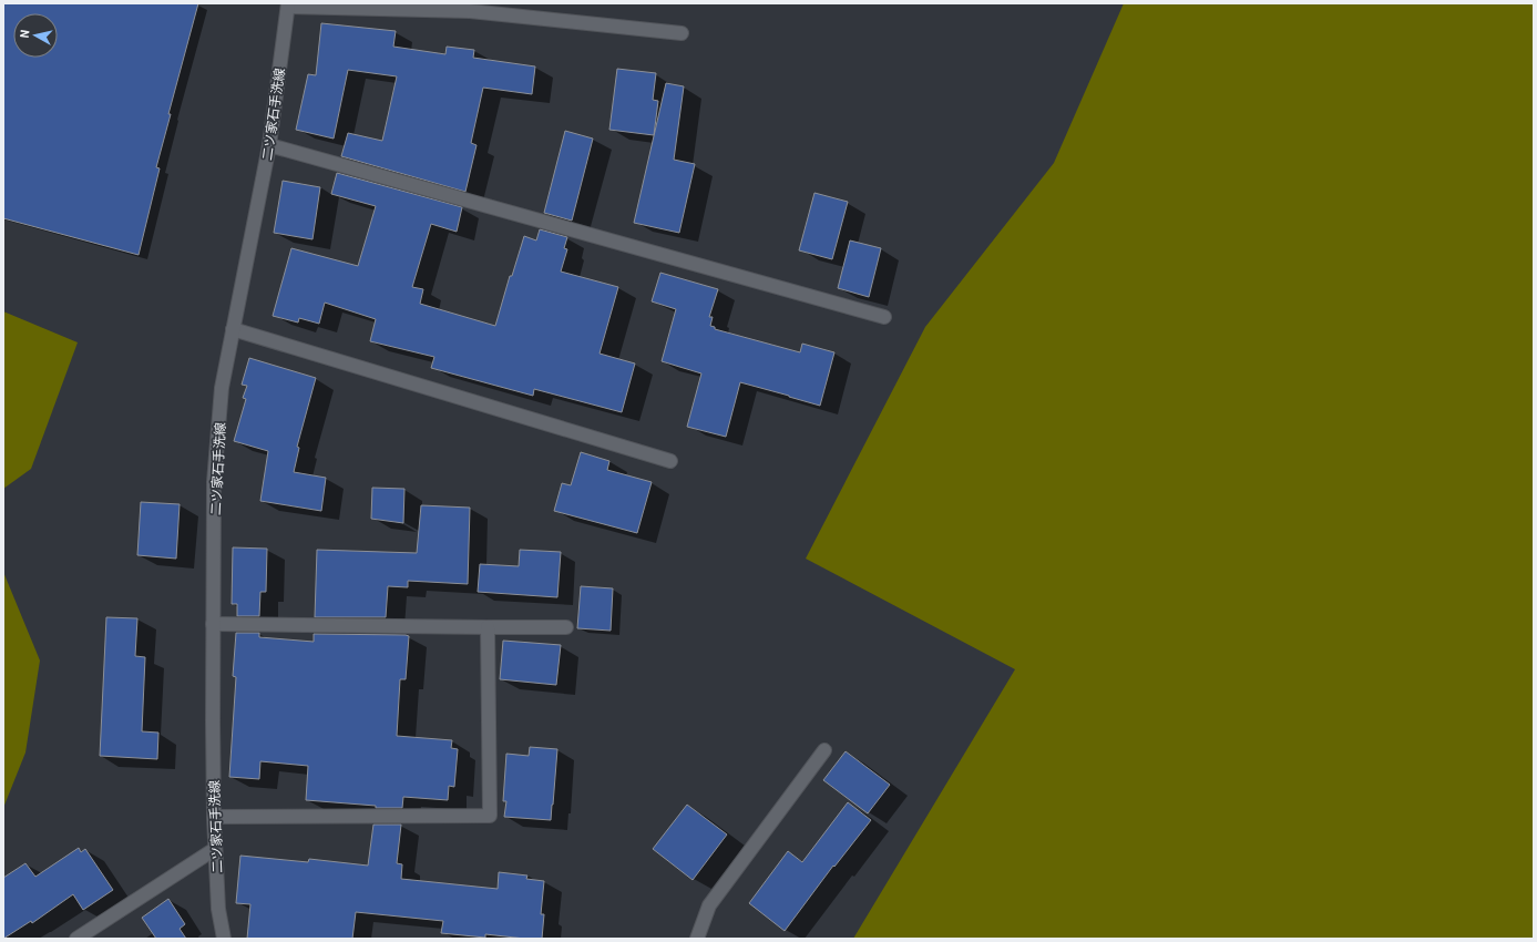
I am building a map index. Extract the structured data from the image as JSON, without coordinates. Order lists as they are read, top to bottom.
{
  "streets": {
    "street": ["二ツ家石手洗線"]
  },
  "north": "left"
}
